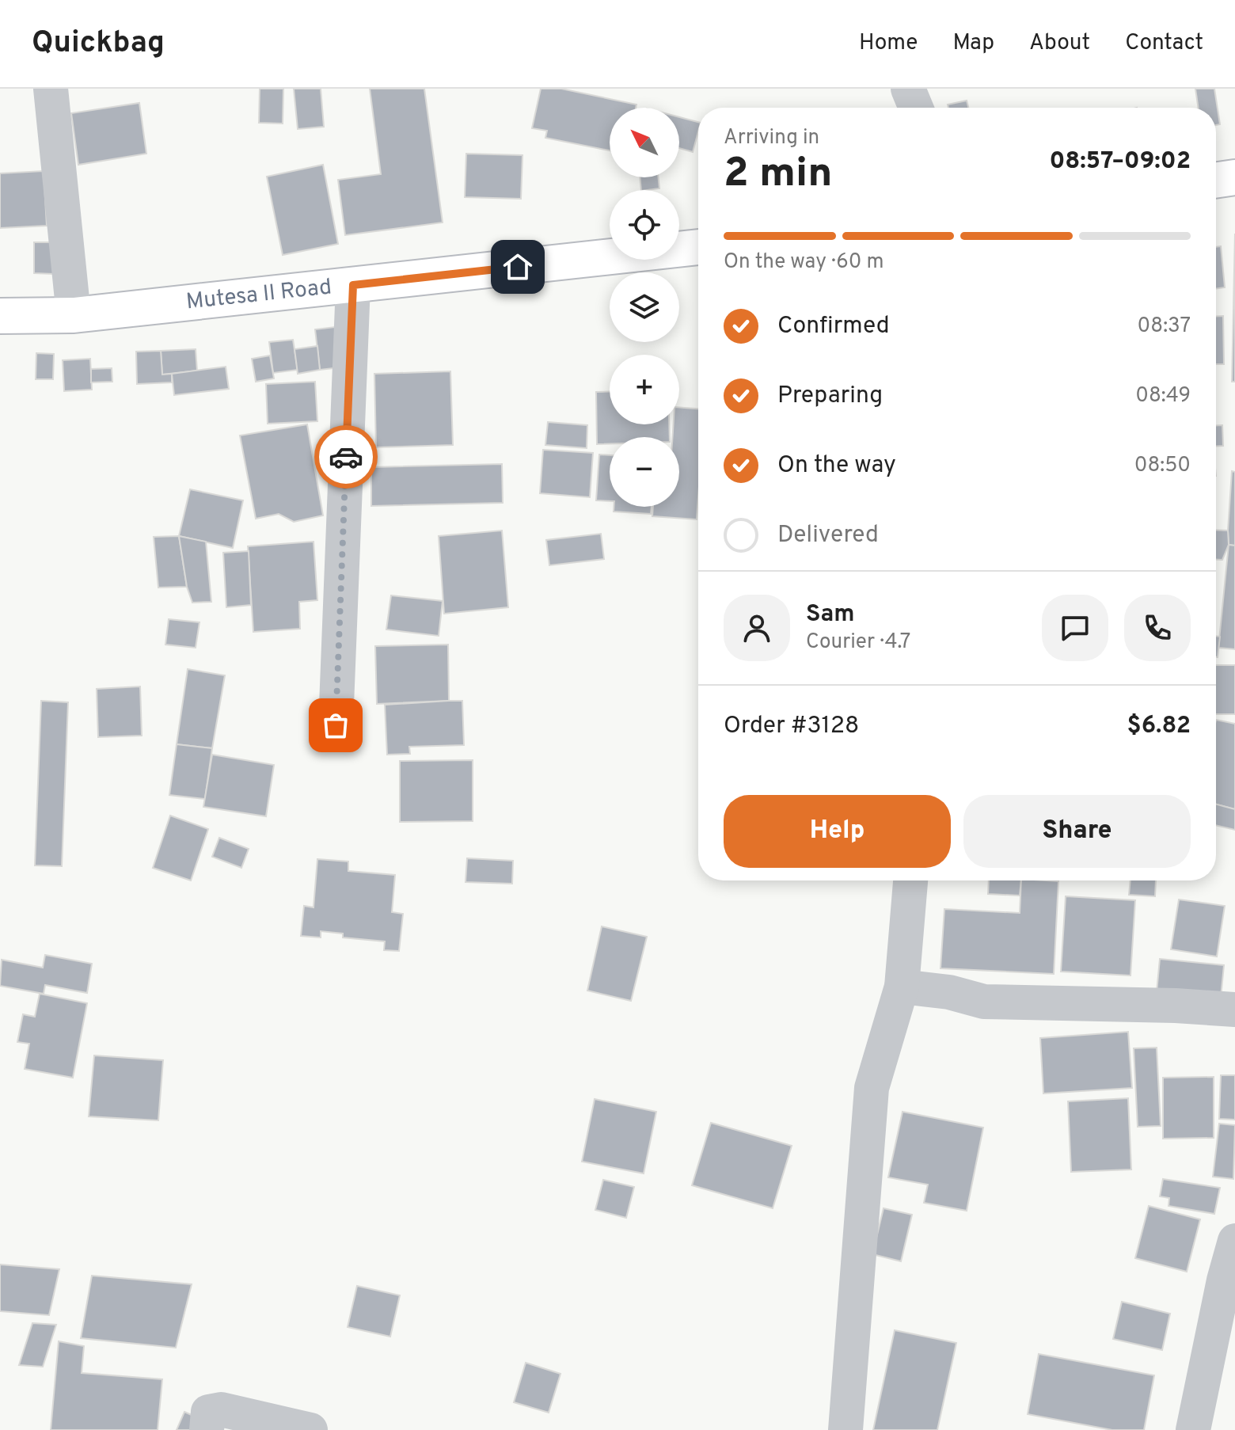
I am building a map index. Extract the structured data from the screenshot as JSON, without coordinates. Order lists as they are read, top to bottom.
{
  "streets": {
    "street": ["Mutesa II Road"]
  },
  "north": "top left",
  "page": {
    "header": "Quickbag",
    "nav": [
      "Home",
      "Map",
      "About",
      "Contact"
    ],
    "map_buttons": ["+", "−"],
    "heading": ["2 min", "Arriving in", "08:57–09:02"],
    "panel": [
      "Sam",
      "Courier · 4.7",
      "Order #3128",
      "$6.82"
    ],
    "bar": "On the way · 60 m",
    "list": [
      ["Confirmed", "08:37"],
      ["Preparing", "08:49"],
      ["On the way", "08:50"],
      "Delivered"
    ],
    "buttons": ["Help", "Share"]
  }
}
